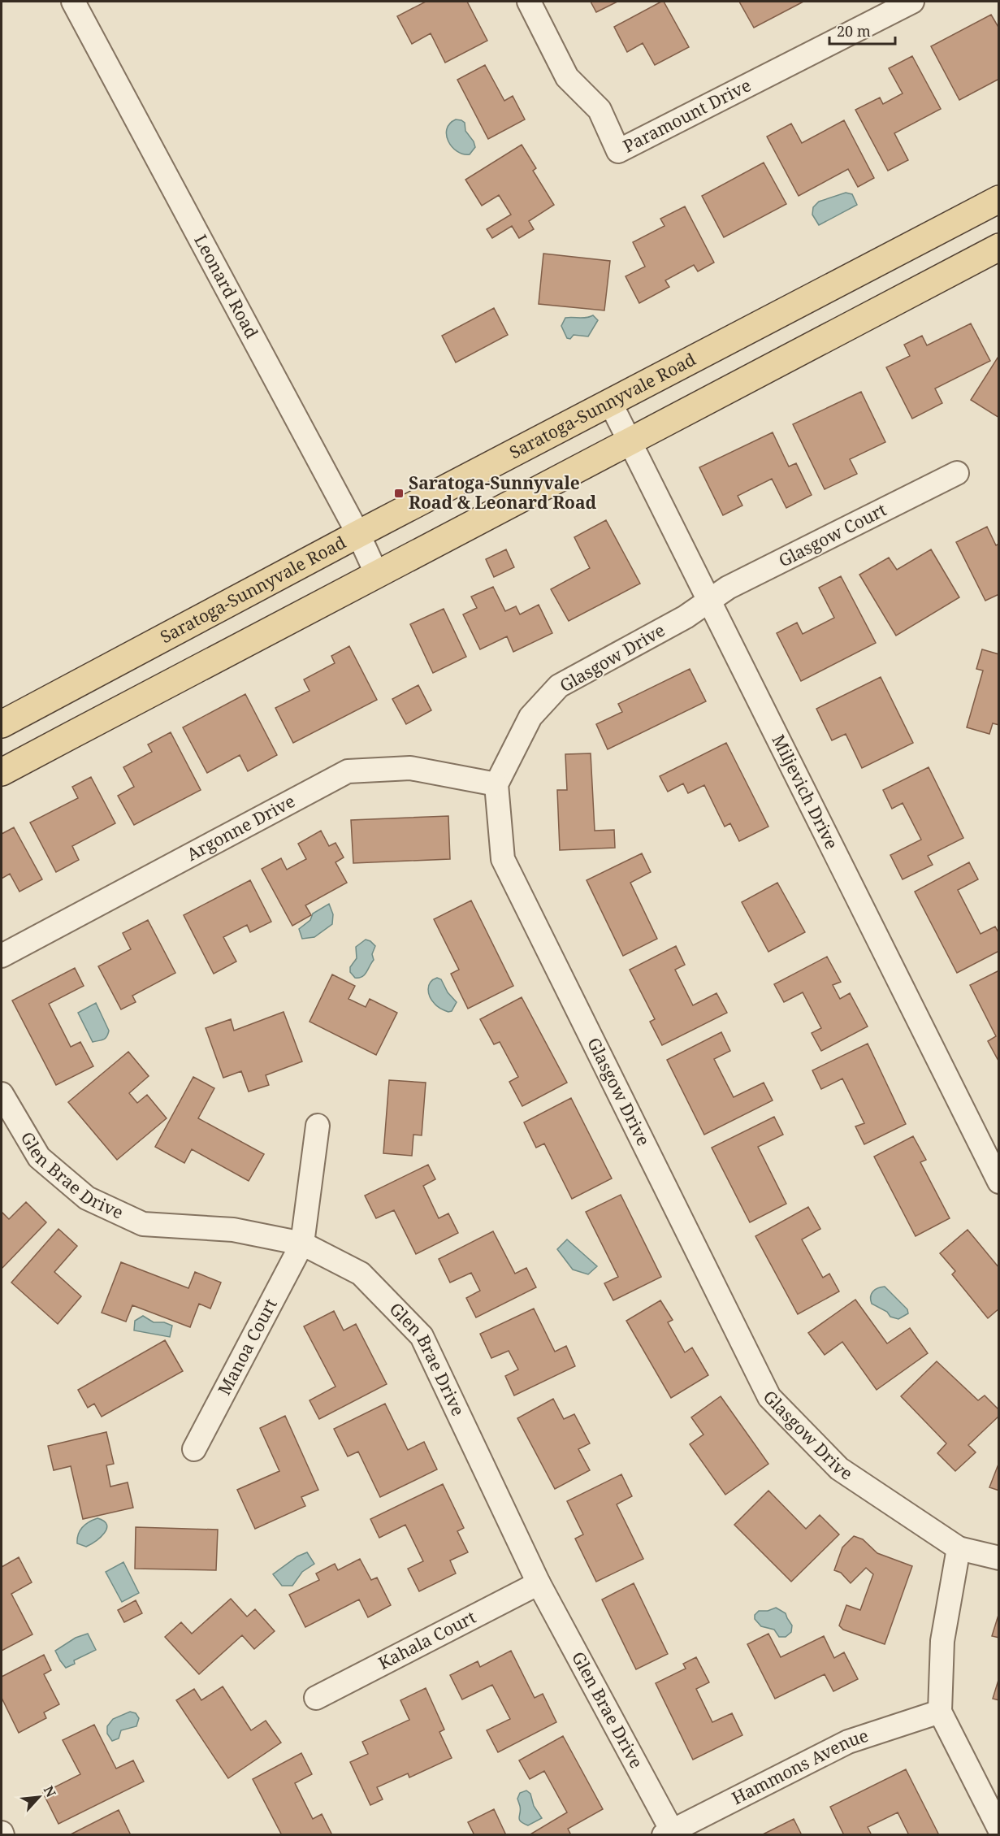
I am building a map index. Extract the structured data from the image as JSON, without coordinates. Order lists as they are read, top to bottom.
{
  "streets": {
    "main road": ["Saratoga-Sunnyvale Road"],
    "street": [
      "Paramount Drive",
      "Leonard Road",
      "Glasgow Court",
      "Glasgow Drive",
      "Miljevich Drive",
      "Argonne Drive",
      "Glen Brae Drive",
      "Manoa Court",
      "Kahala Court",
      "Hammons Avenue"
    ]
  },
  "crossings": [
    ["Leonard Road", "Saratoga-Sunnyvale Road"],
    ["Saratoga-Sunnyvale Road", "Miljevich Drive"],
    ["Glasgow Court", "Glasgow Drive"],
    ["Glasgow Court", "Miljevich Drive"],
    ["Glasgow Drive", "Miljevich Drive"],
    ["Glasgow Drive", "Argonne Drive"],
    ["Glen Brae Drive", "Manoa Court"],
    ["Glen Brae Drive", "Kahala Court"],
    ["Glen Brae Drive", "Hammons Avenue"]
  ],
  "places": {
    "transit": ["Saratoga-Sunnyvale Road & Leonard Road"]
  },
  "scale_bar": "20 m",
  "north": "top right"
}
